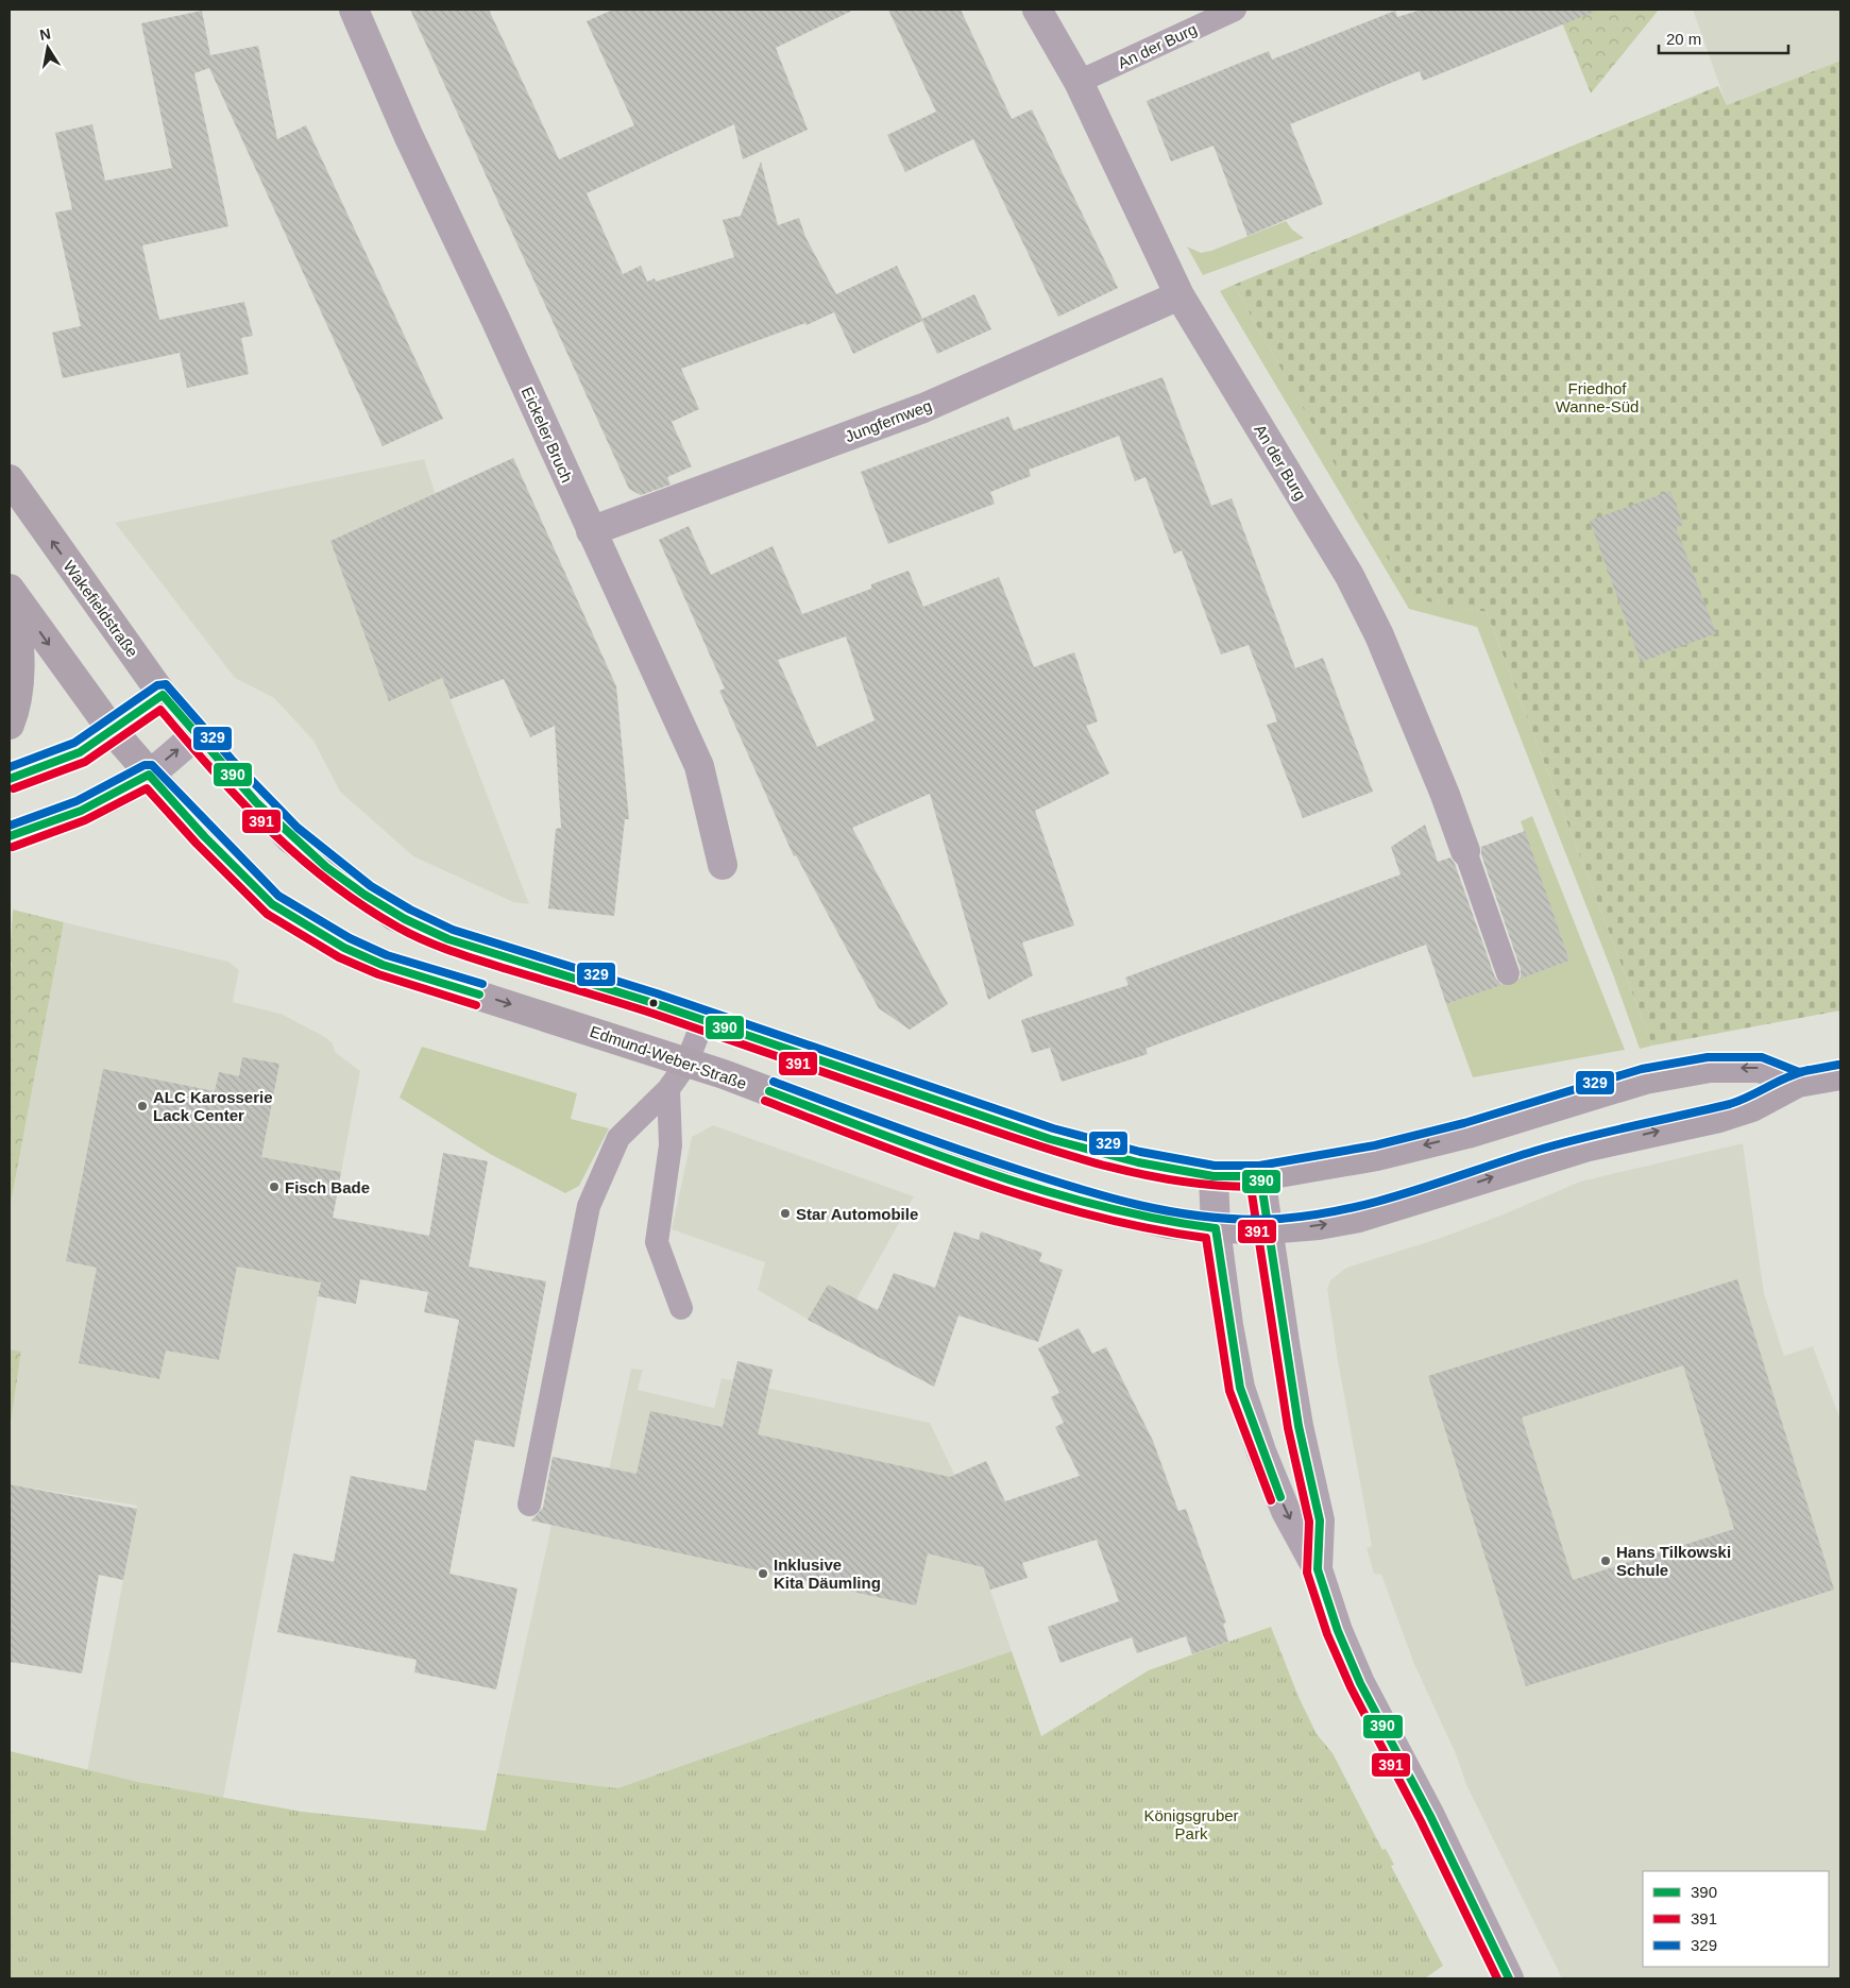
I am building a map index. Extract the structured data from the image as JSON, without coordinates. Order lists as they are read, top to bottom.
{
  "streets": {
    "main road": ["Wakefieldstraße", "Edmund-Weber-Straße"],
    "street": ["An der Burg", "Jungfernweg", "Eickeler Bruch"]
  },
  "crossings": [
    ["An der Burg", "Jungfernweg"],
    ["Jungfernweg", "Eickeler Bruch"]
  ],
  "parks": ["Friedhof Wanne-Süd", "Königsgruber Park"],
  "places": [
    "ALC Karosserie Lack Center",
    "Fisch Bade",
    "Star Automobile",
    "Hans Tilkowski Schule",
    "Inklusive Kita Däumling"
  ],
  "lines": ["transit line 329", "transit line 390", "transit line 391"],
  "legend": ["390", "391", "329"],
  "scale_bar": "20 m",
  "north": "top"
}
